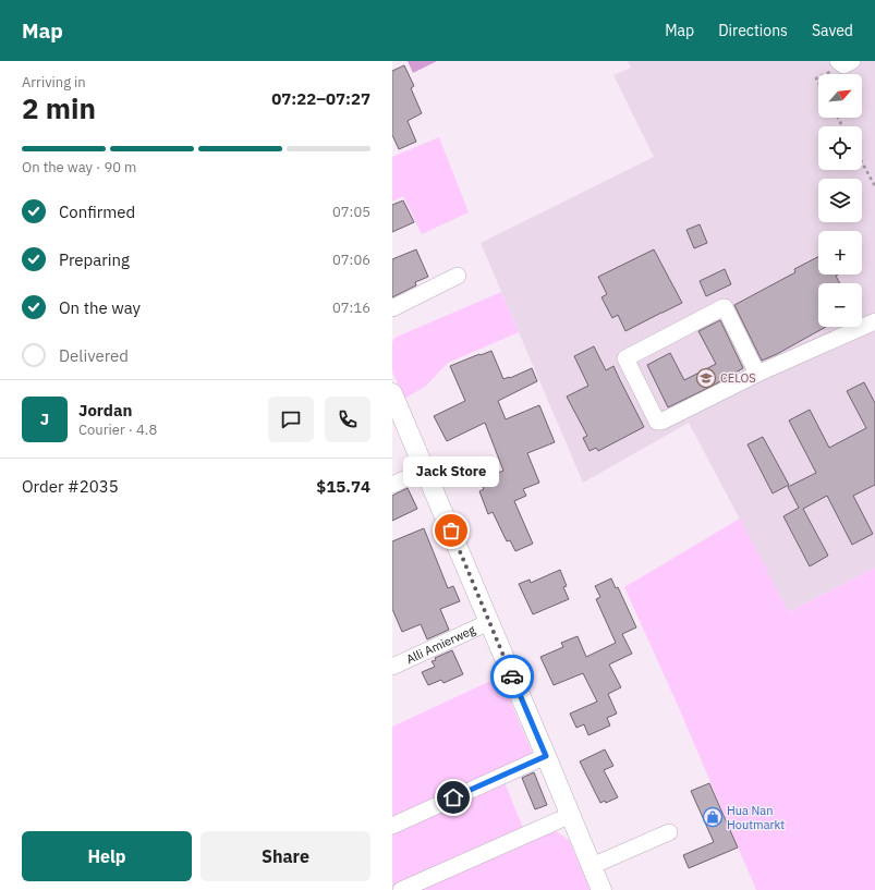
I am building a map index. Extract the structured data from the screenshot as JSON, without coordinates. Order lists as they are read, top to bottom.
{
  "streets": {
    "street": ["Alli Amierweg"]
  },
  "places": {
    "school or university": ["CELOS"],
    "other": ["Jack Store"],
    "shop": ["Hua Nan Houtmarkt"]
  },
  "north": "top right",
  "page": {
    "header": "Map",
    "nav": ["Map", "Directions", "Saved"],
    "heading": ["2 min", "Arriving in", "07:22–07:27"],
    "panel": [
      "Jordan",
      "Courier · 4.8",
      "Order #2035",
      "$15.74"
    ],
    "map_buttons": ["+", "−"],
    "bar": "On the way · 90 m",
    "list": [
      ["Confirmed", "07:05"],
      ["Preparing", "07:06"],
      ["On the way", "07:16"],
      "Delivered"
    ],
    "round": "J",
    "bubble": "Jack Store",
    "buttons": ["Help", "Share"]
  }
}
